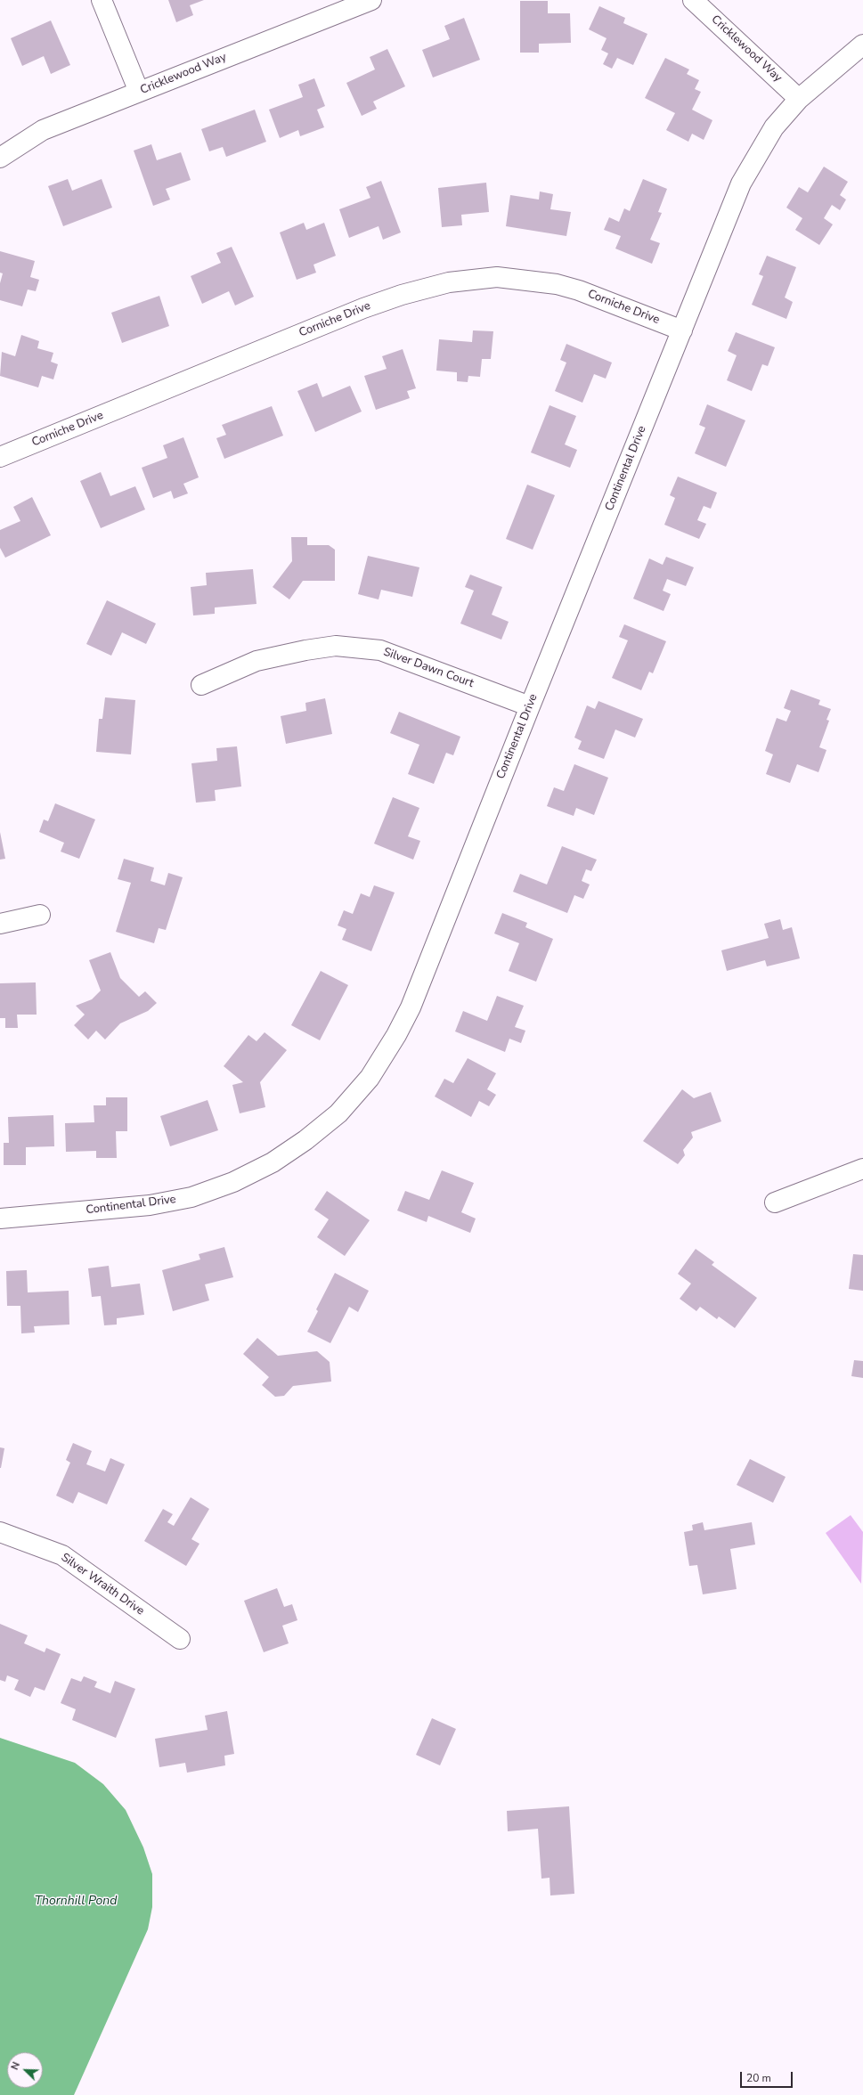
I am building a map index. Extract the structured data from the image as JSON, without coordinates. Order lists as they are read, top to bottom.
{
  "streets": {
    "street": [
      "Cricklewood Way",
      "Corniche Drive",
      "Continental Drive",
      "Silver Dawn Court",
      "Silver Wraith Drive"
    ]
  },
  "crossings": [
    ["Cricklewood Way", "Continental Drive"],
    ["Corniche Drive", "Continental Drive"],
    ["Continental Drive", "Silver Dawn Court"]
  ],
  "water": ["Thornhill Pond"],
  "scale_bar": "20 m",
  "north": "top left"
}
